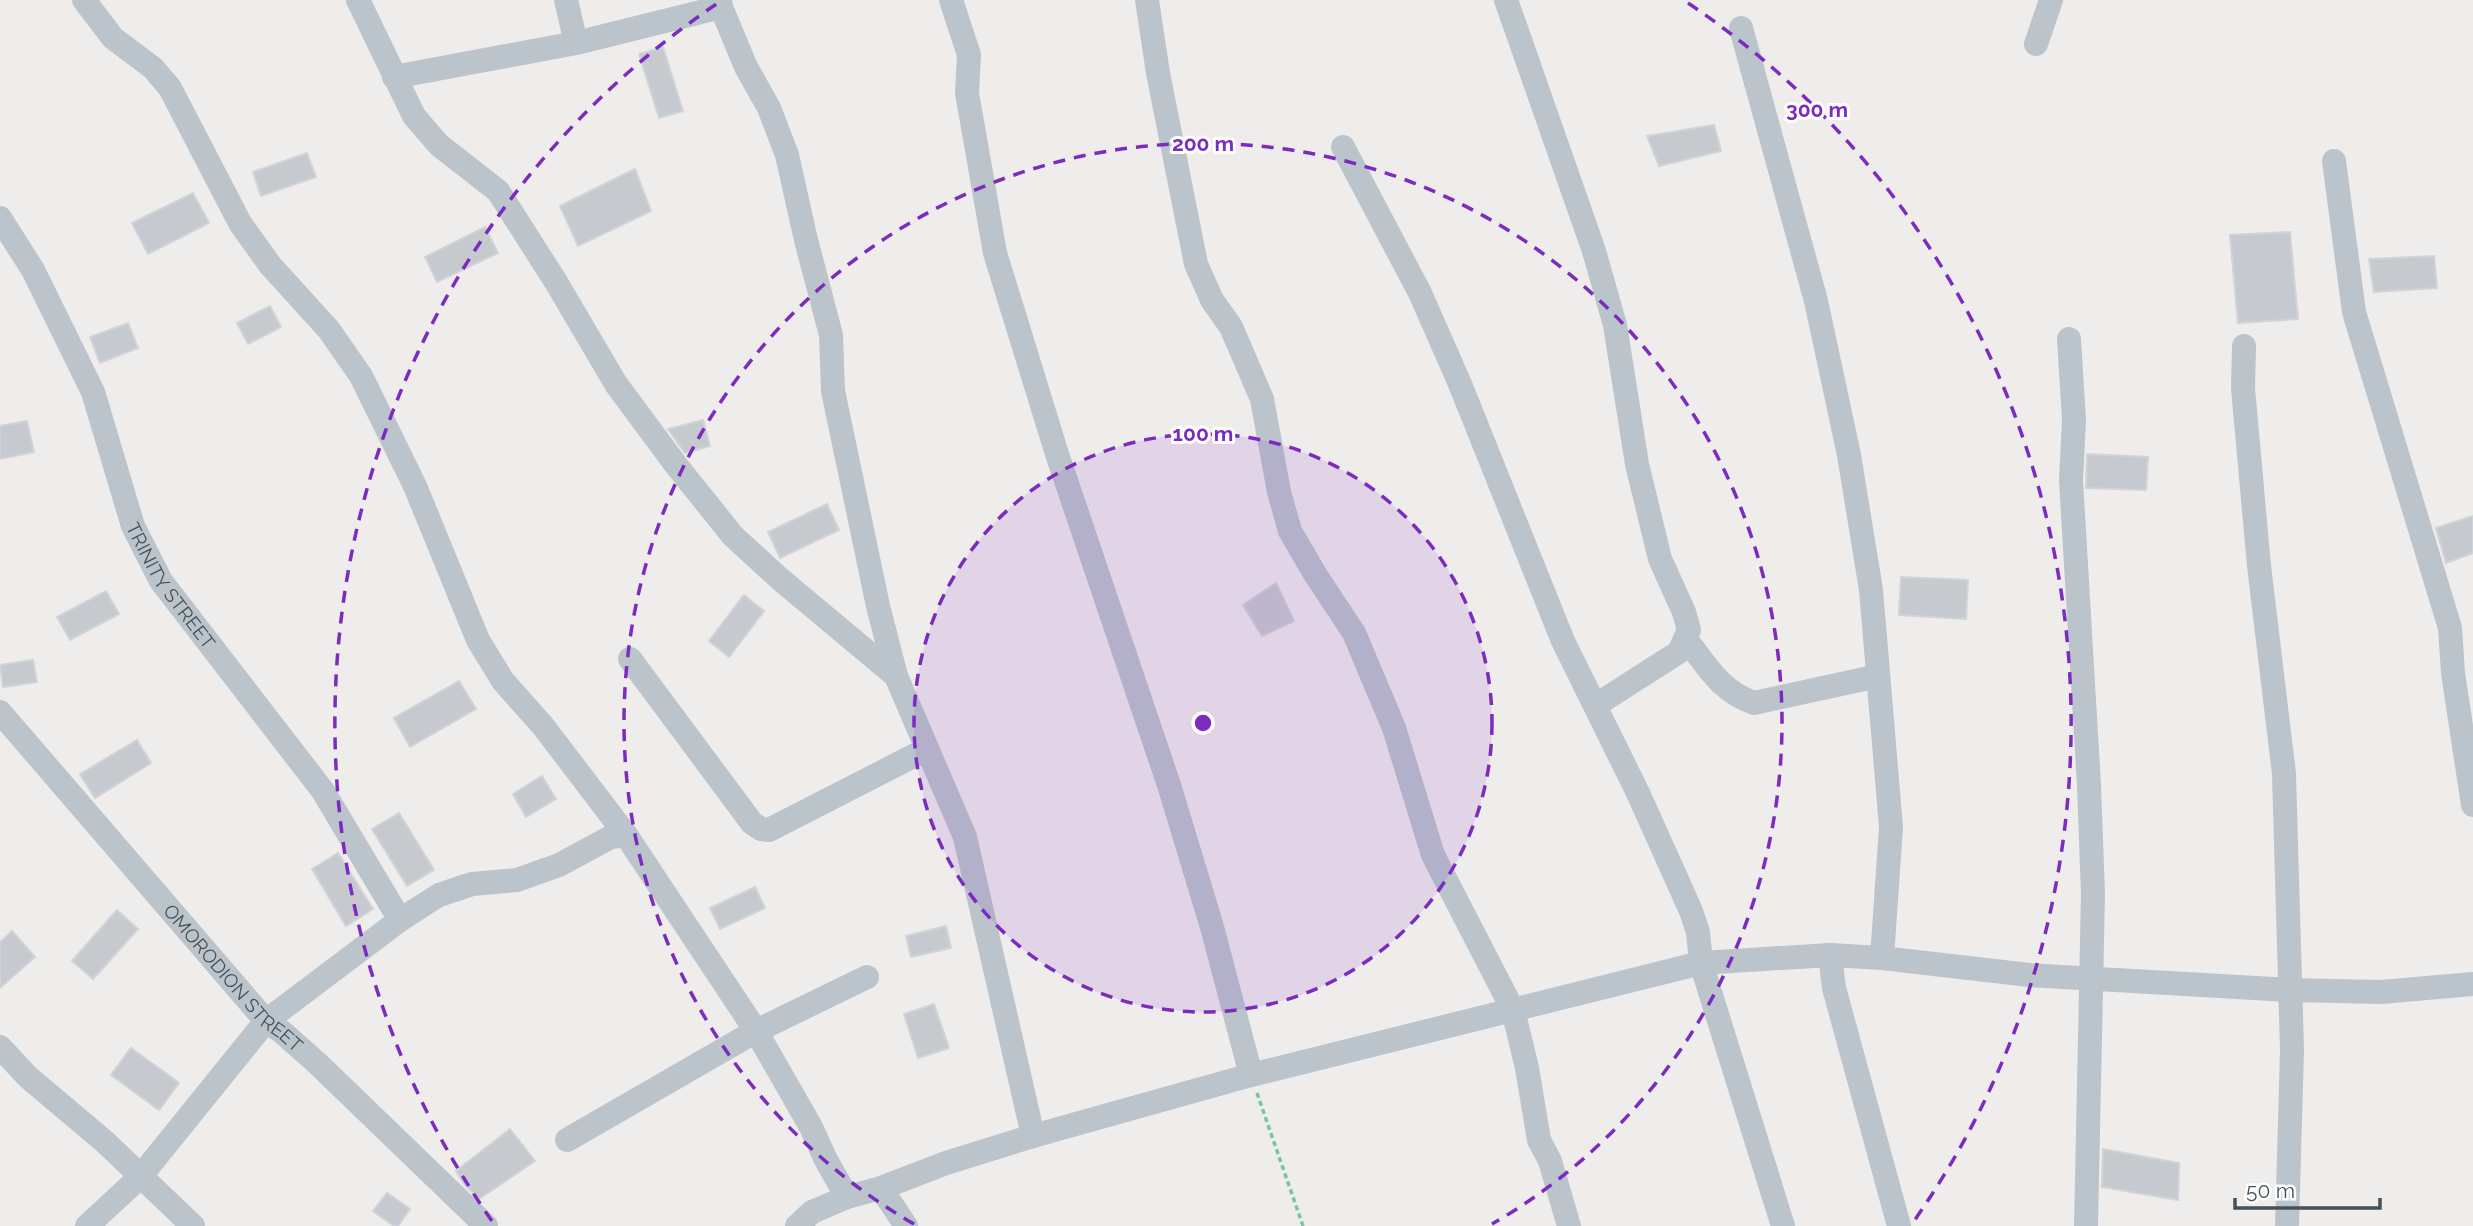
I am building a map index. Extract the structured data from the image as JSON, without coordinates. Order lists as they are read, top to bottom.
{
  "streets": {
    "street": ["TRINITY STREET", "OMORODION STREET"]
  },
  "scale_bar": "50 m",
  "rings": ["300 m", "200 m", "100 m"]
}
